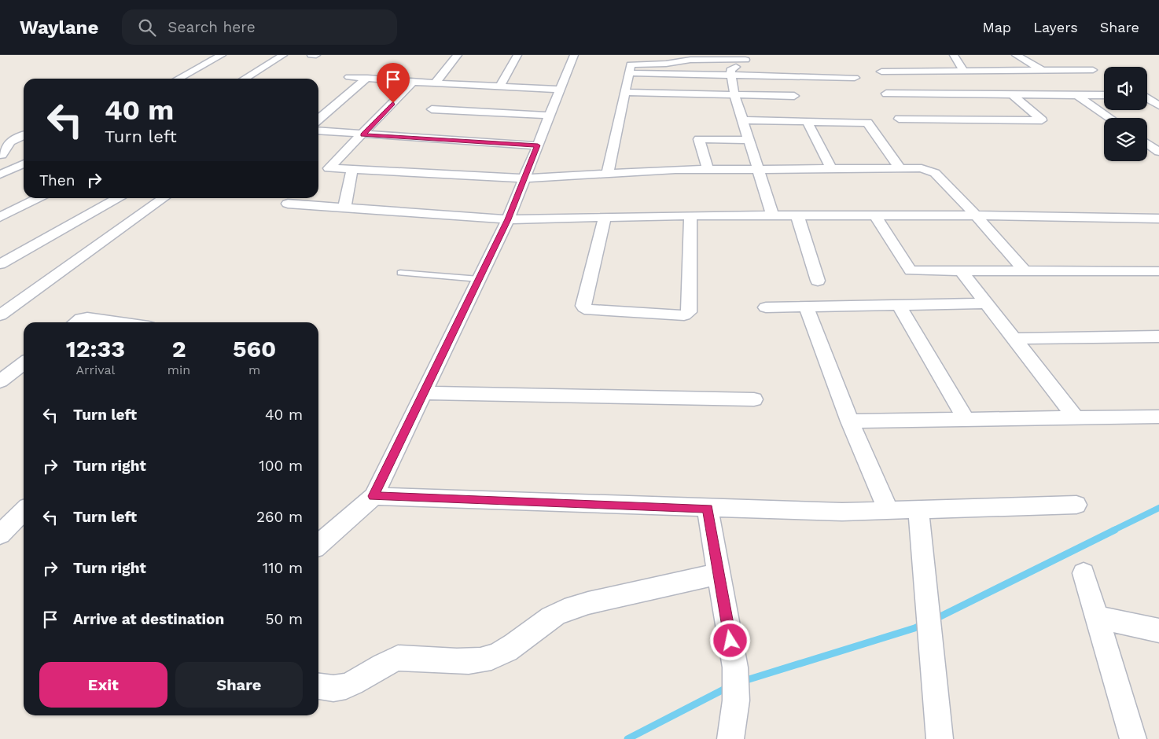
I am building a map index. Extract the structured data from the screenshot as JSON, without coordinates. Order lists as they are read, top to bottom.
{
  "page": {
    "header": "Waylane",
    "search": "Search here",
    "nav": ["Map", "Layers", "Share"],
    "turn": ["40 m", "Turn left"],
    "then": "Then",
    "eta": [
      "12:33",
      "Arrival",
      "2",
      "min",
      "560",
      "m"
    ],
    "list": [
      {
        "name": "Turn left",
        "value": "40 m"
      },
      {
        "name": "Turn right",
        "value": "100 m"
      },
      {
        "name": "Turn left",
        "value": "260 m"
      },
      {
        "name": "Turn right",
        "value": "110 m"
      },
      {
        "name": "Arrive at destination",
        "value": "50 m"
      }
    ],
    "buttons": ["Exit", "Share"]
  }
}
